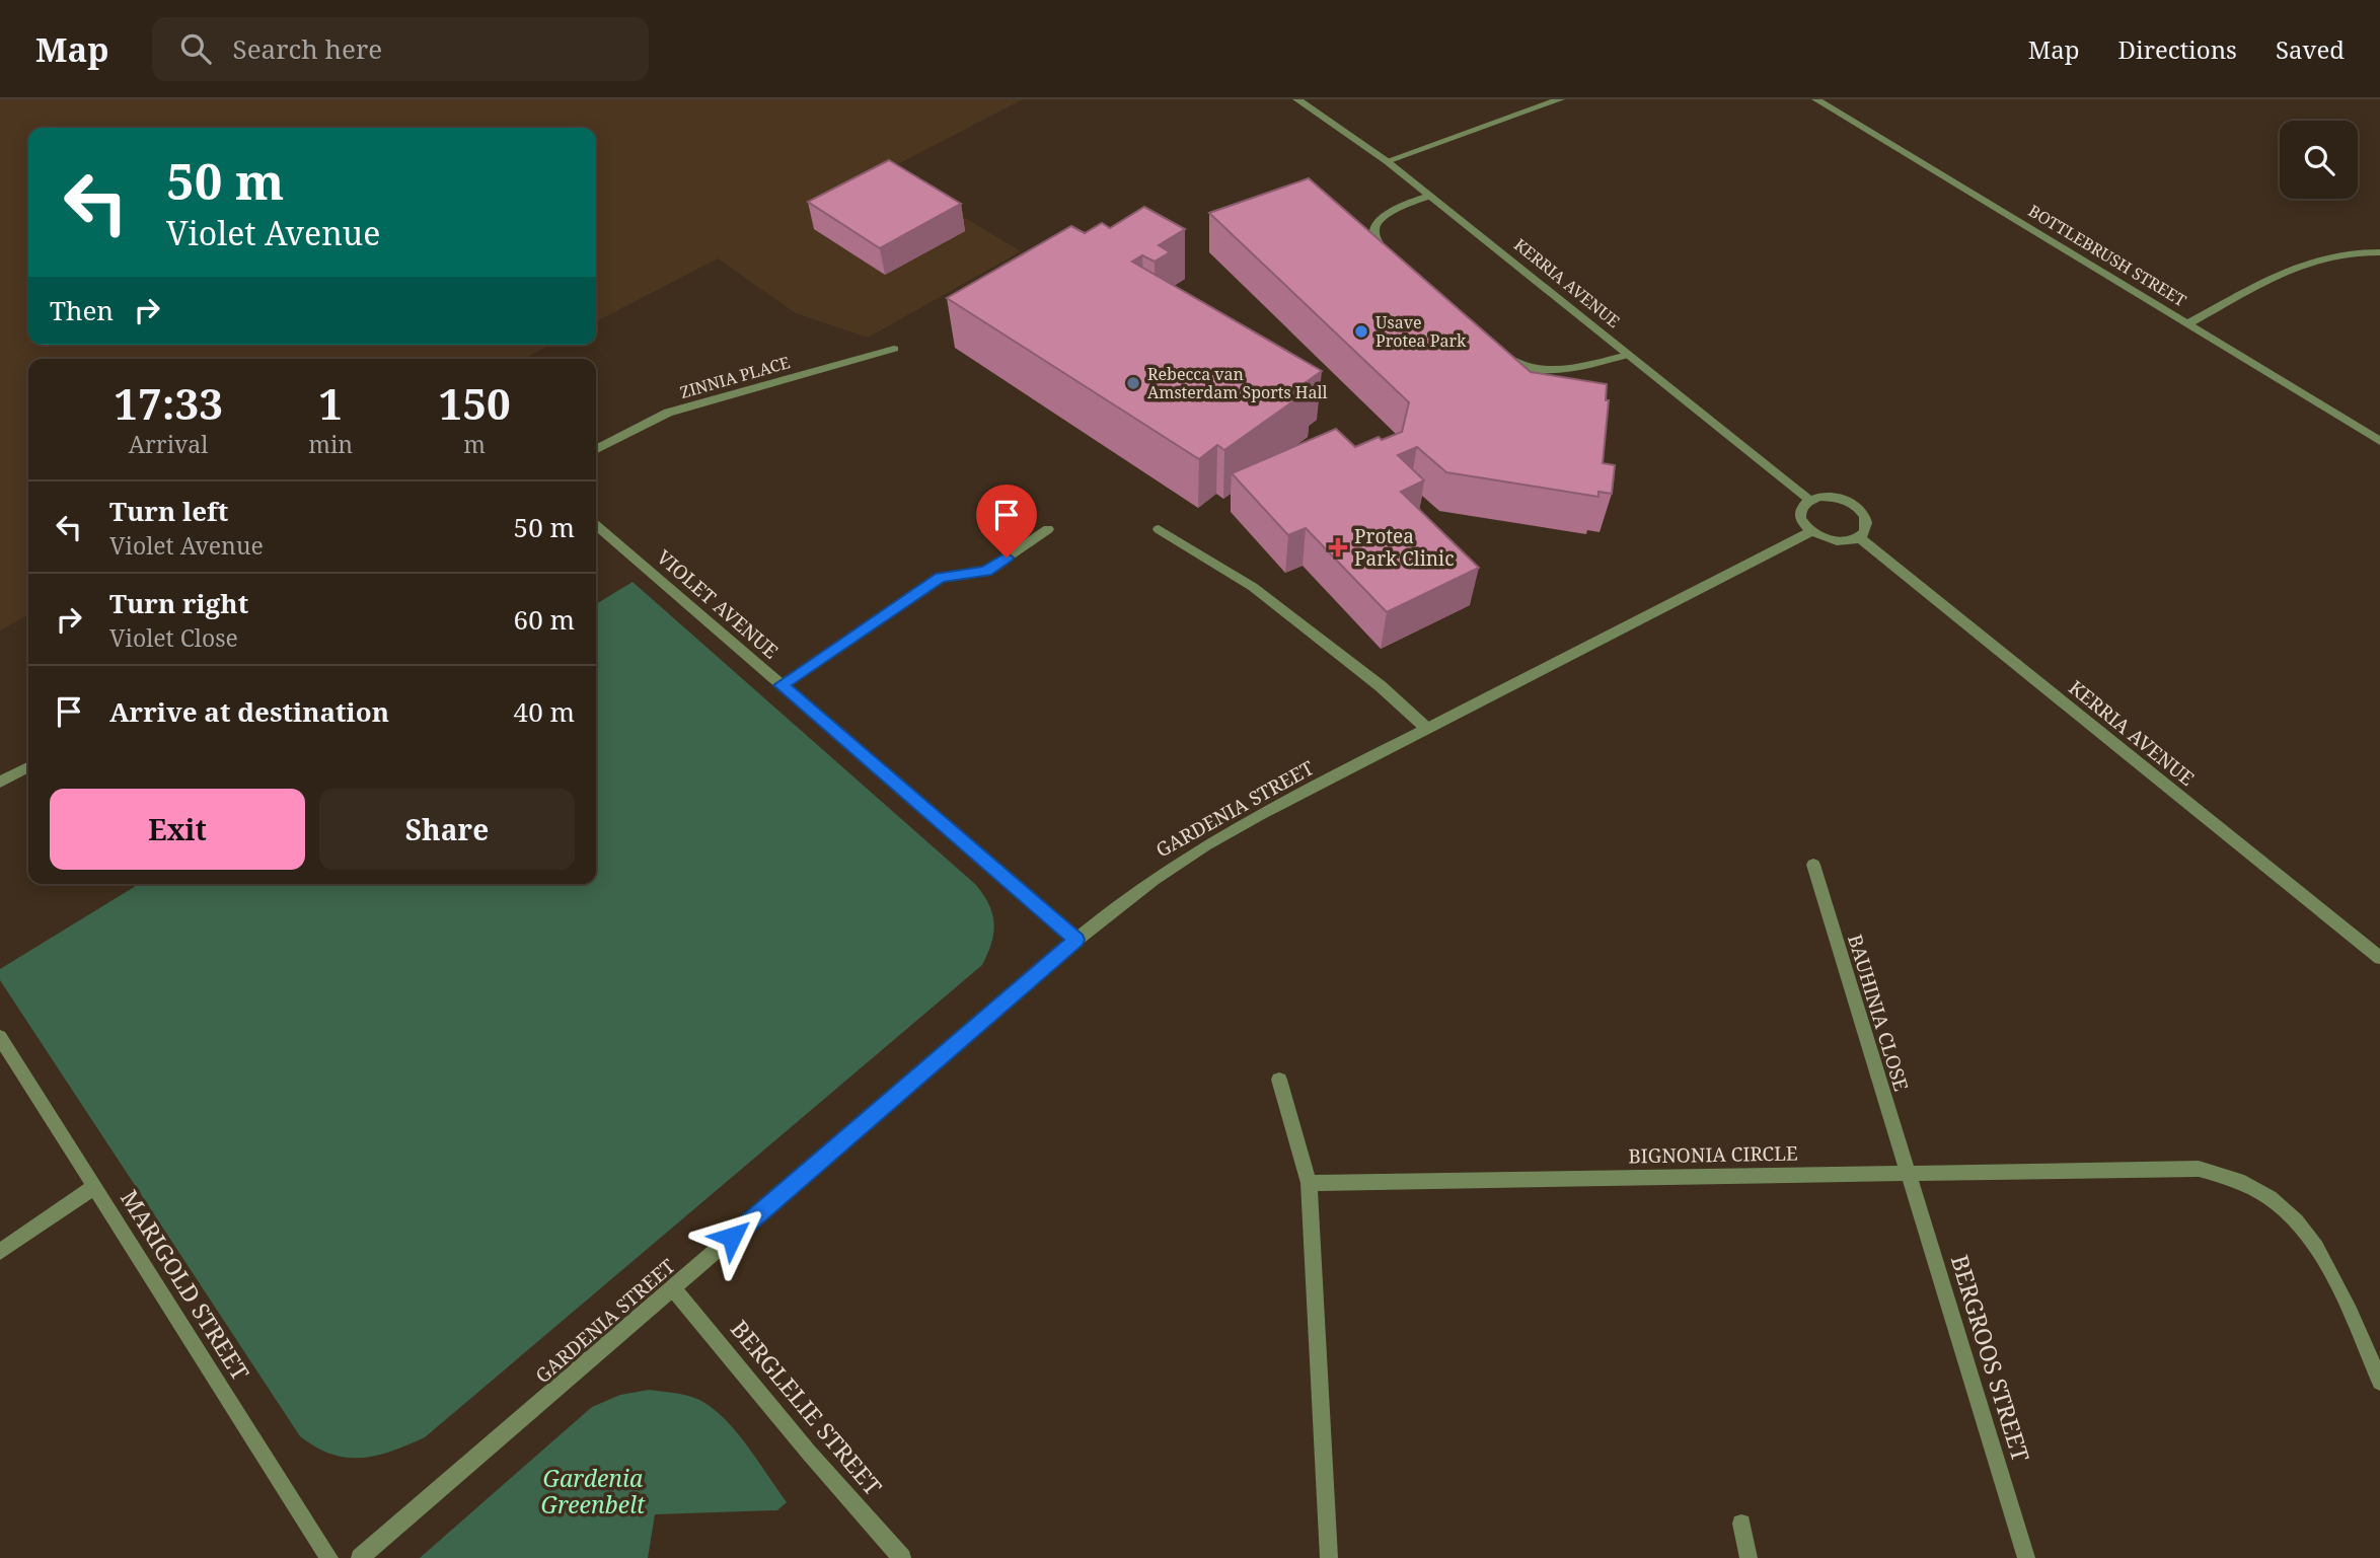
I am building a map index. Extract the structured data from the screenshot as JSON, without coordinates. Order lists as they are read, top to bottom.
{
  "streets": {
    "street": [
      "BOTTLEBRUSH STREET",
      "KERRIA AVENUE",
      "ZINNIA PLACE",
      "VIOLET AVENUE",
      "GARDENIA STREET",
      "BAUHINIA CLOSE",
      "BIGNONIA CIRCLE",
      "MARIGOLD STREET",
      "BERGROOS STREET",
      "BERGLELIE STREET"
    ]
  },
  "crossings": [
    ["KERRIA AVENUE", "GARDENIA STREET"],
    ["VIOLET AVENUE", "GARDENIA STREET"],
    ["GARDENIA STREET", "BERGLELIE STREET"],
    ["BAUHINIA CLOSE", "BIGNONIA CIRCLE"],
    ["BAUHINIA CLOSE", "BERGROOS STREET"],
    ["BIGNONIA CIRCLE", "BERGROOS STREET"]
  ],
  "parks": ["Gardenia Greenbelt"],
  "places": {
    "other": ["Usave Protea Park", "Rebecca van Amsterdam Sports Hall"],
    "health": ["Protea Park Clinic"]
  },
  "page": {
    "header": "Map",
    "search": "Search here",
    "nav": ["Map", "Directions", "Saved"],
    "turn": ["50 m", "Violet Avenue"],
    "then": "Then",
    "eta": [
      "17:33",
      "Arrival",
      "1",
      "min",
      "150",
      "m"
    ],
    "list": [
      {
        "name": "Turn left",
        "note": "Violet Avenue",
        "value": "50 m"
      },
      {
        "name": "Turn right",
        "note": "Violet Close",
        "value": "60 m"
      },
      {
        "name": "Arrive at destination",
        "value": "40 m"
      }
    ],
    "buttons": ["Exit", "Share"]
  }
}
